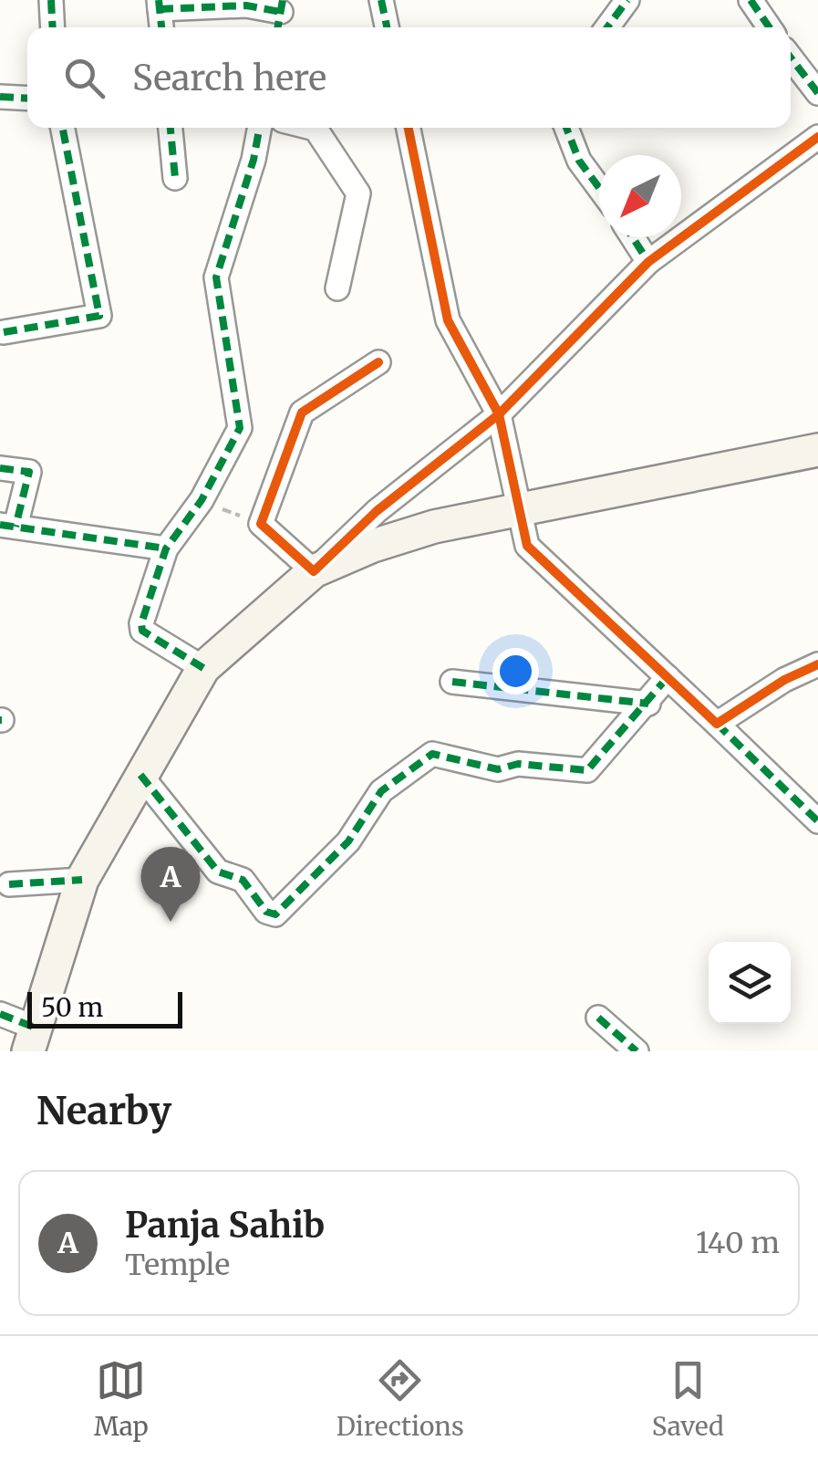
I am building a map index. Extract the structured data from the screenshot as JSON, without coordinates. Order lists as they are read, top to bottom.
{
  "scale_bar": "50 m",
  "north": "bottom left",
  "page": {
    "search": "Search here",
    "pins": "A",
    "scale": "50 m",
    "heading": "Nearby",
    "list": [
      {
        "mark": "A",
        "name": "Panja Sahib",
        "note": "Temple",
        "value": "140 m"
      }
    ],
    "nav": ["Map", "Directions", "Saved"]
  }
}
